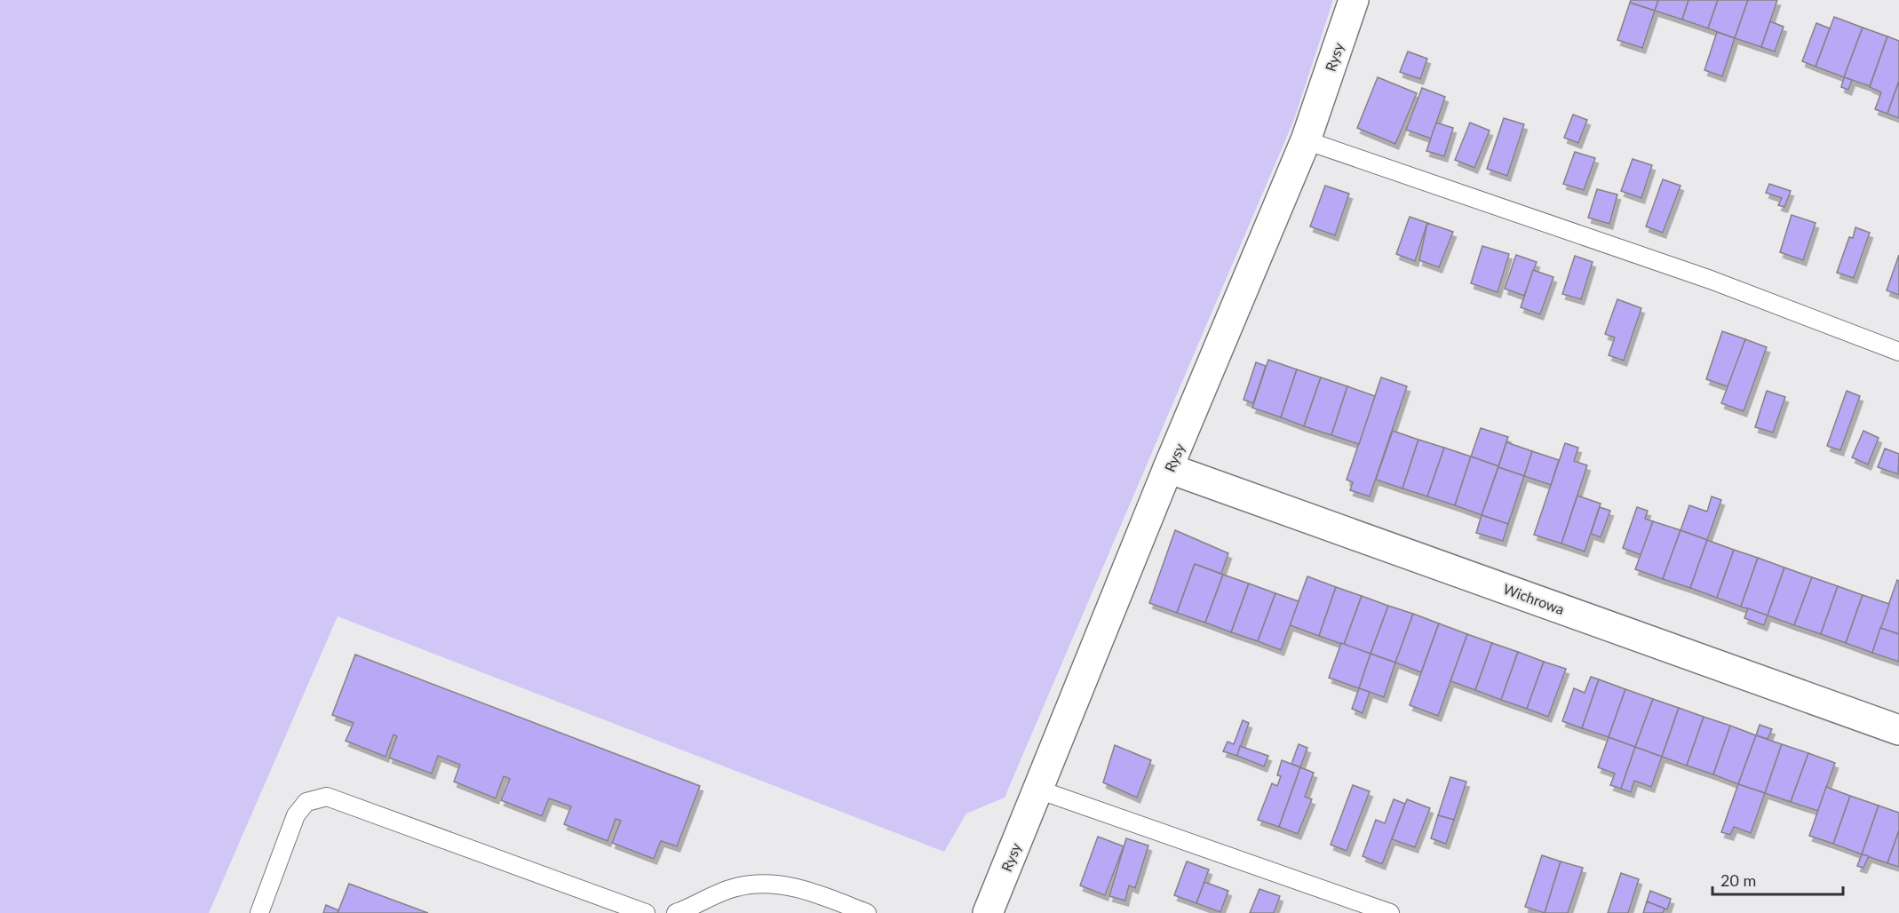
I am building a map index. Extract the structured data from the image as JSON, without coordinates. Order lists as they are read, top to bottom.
{
  "streets": {
    "street": ["Rysy", "Wichrowa"]
  },
  "crossings": [
    ["Rysy", "Wichrowa"]
  ],
  "scale_bar": "20 m"
}
